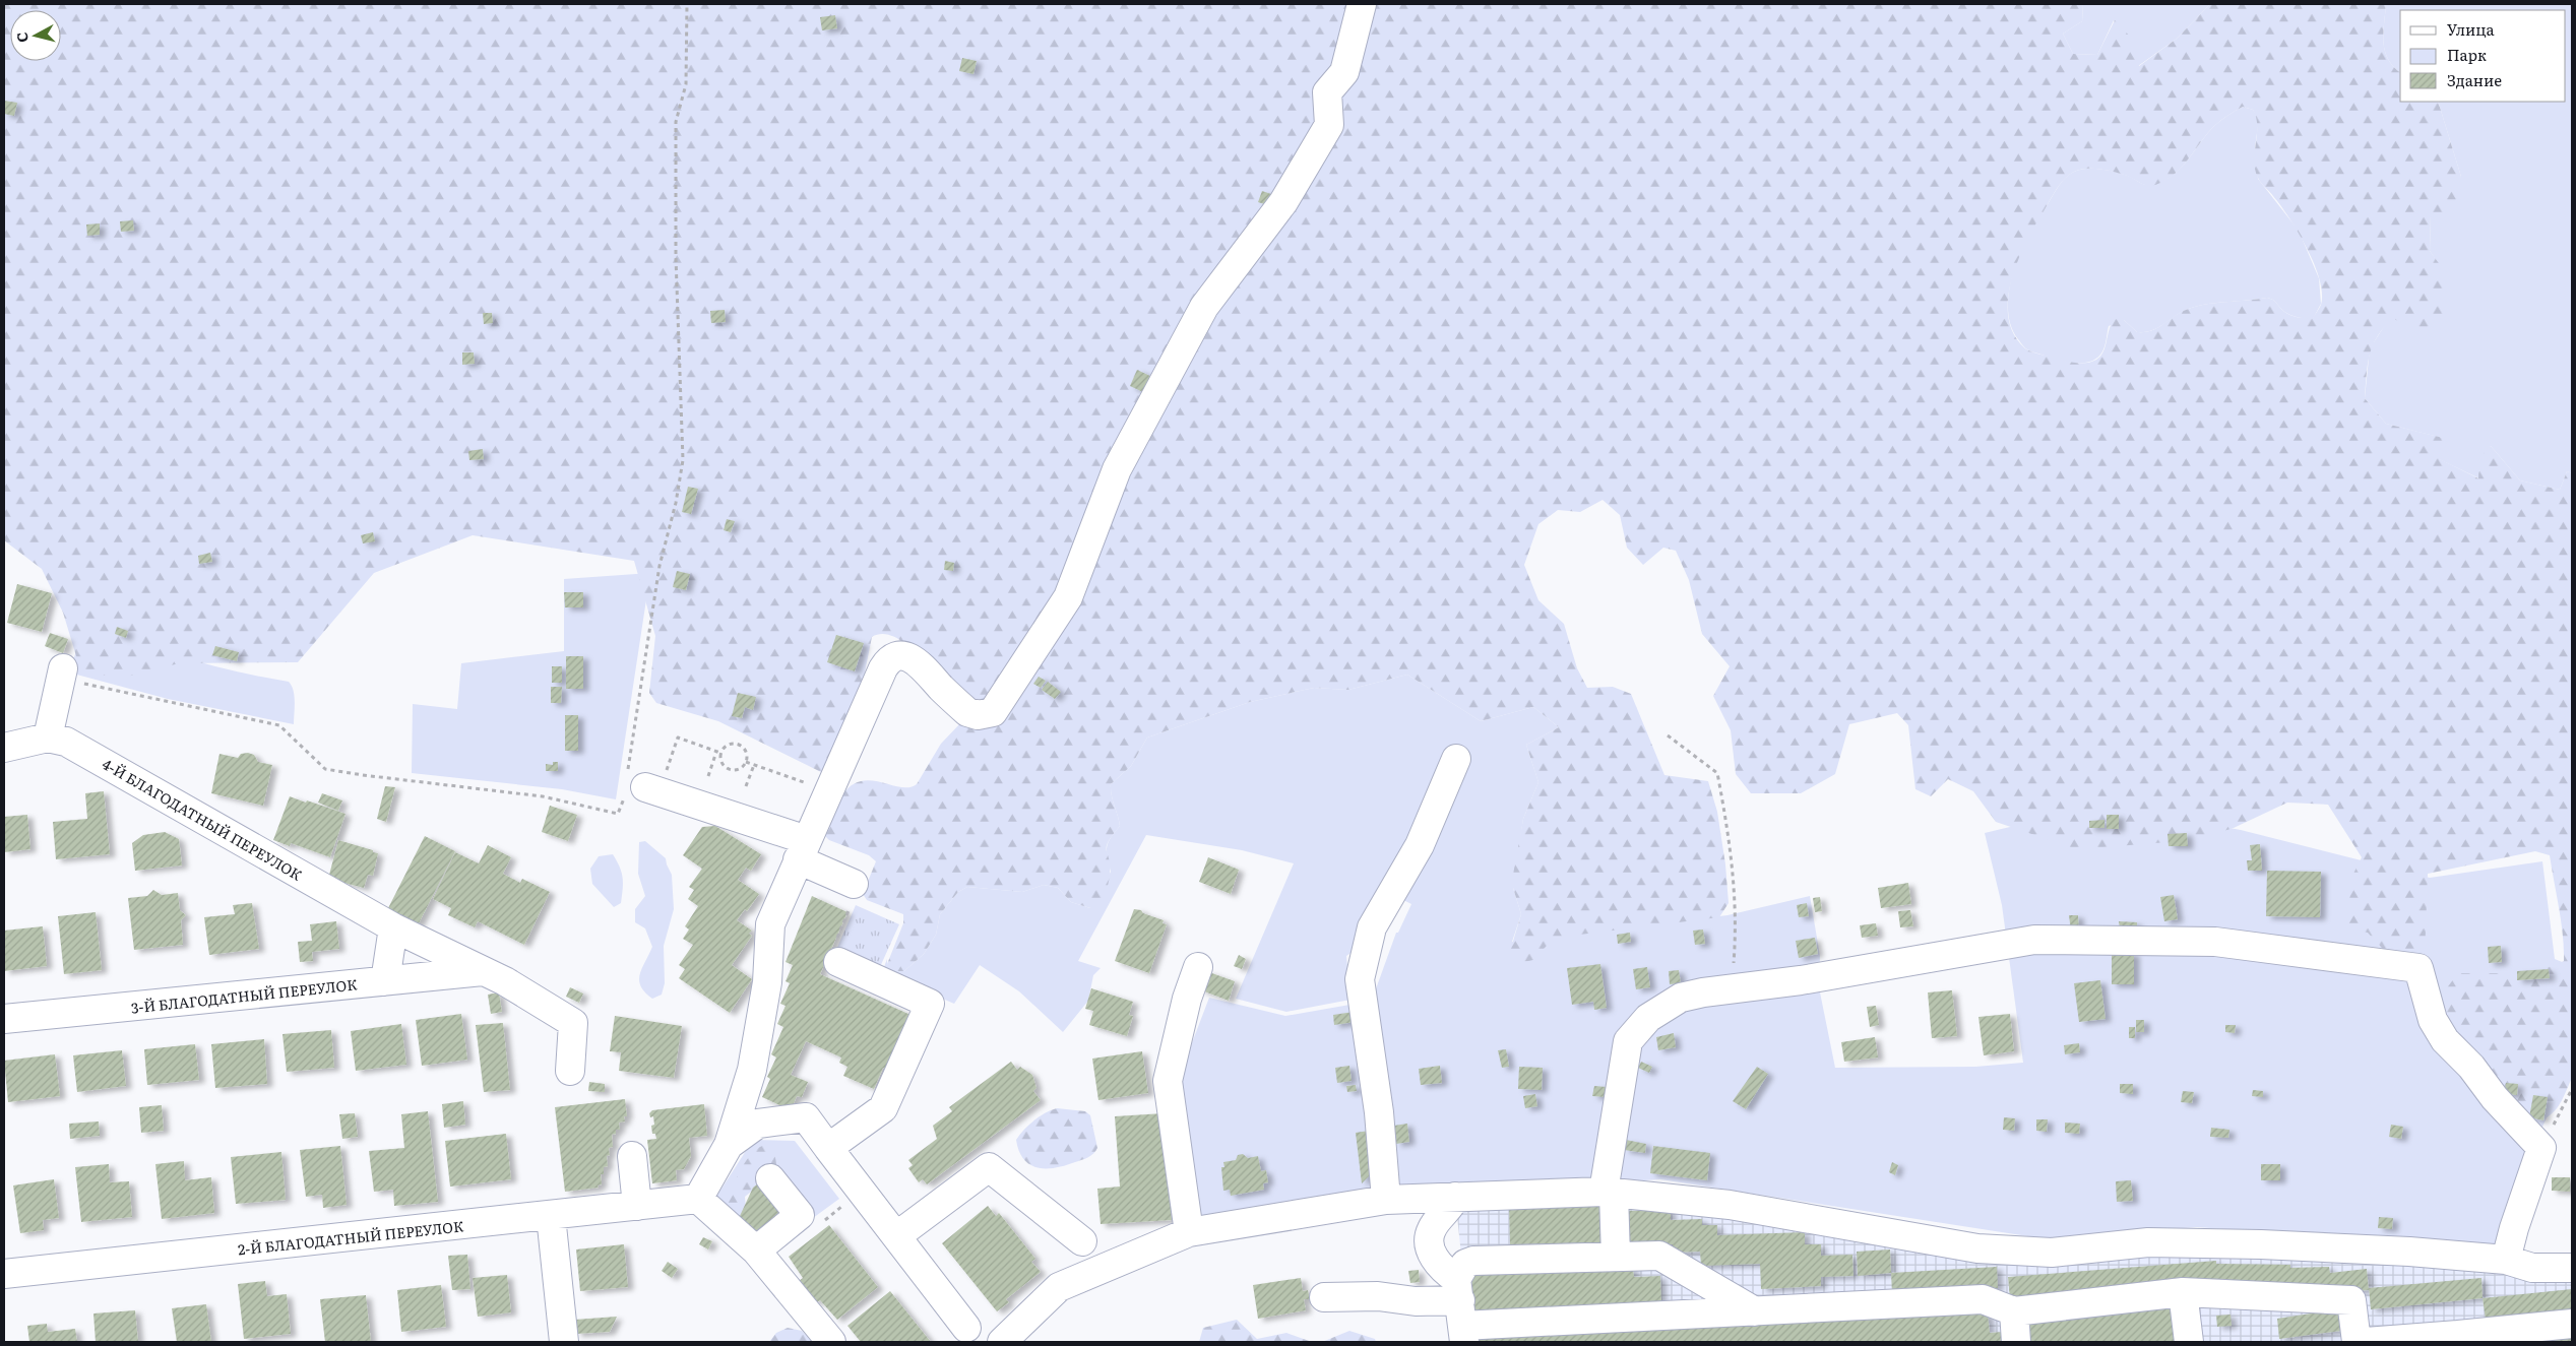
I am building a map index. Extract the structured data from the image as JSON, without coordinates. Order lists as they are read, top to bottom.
{
  "streets": {
    "street": ["4-Й БЛАГОДАТНЫЙ ПЕРЕУЛОК", "3-Й БЛАГОДАТНЫЙ ПЕРЕУЛОК", "2-Й БЛАГОДАТНЫЙ ПЕРЕУЛОК"]
  },
  "crossings": [
    ["4-Й БЛАГОДАТНЫЙ ПЕРЕУЛОК", "3-Й БЛАГОДАТНЫЙ ПЕРЕУЛОК"]
  ],
  "legend": ["Улица", "Парк", "Здание"],
  "north": "left"
}
